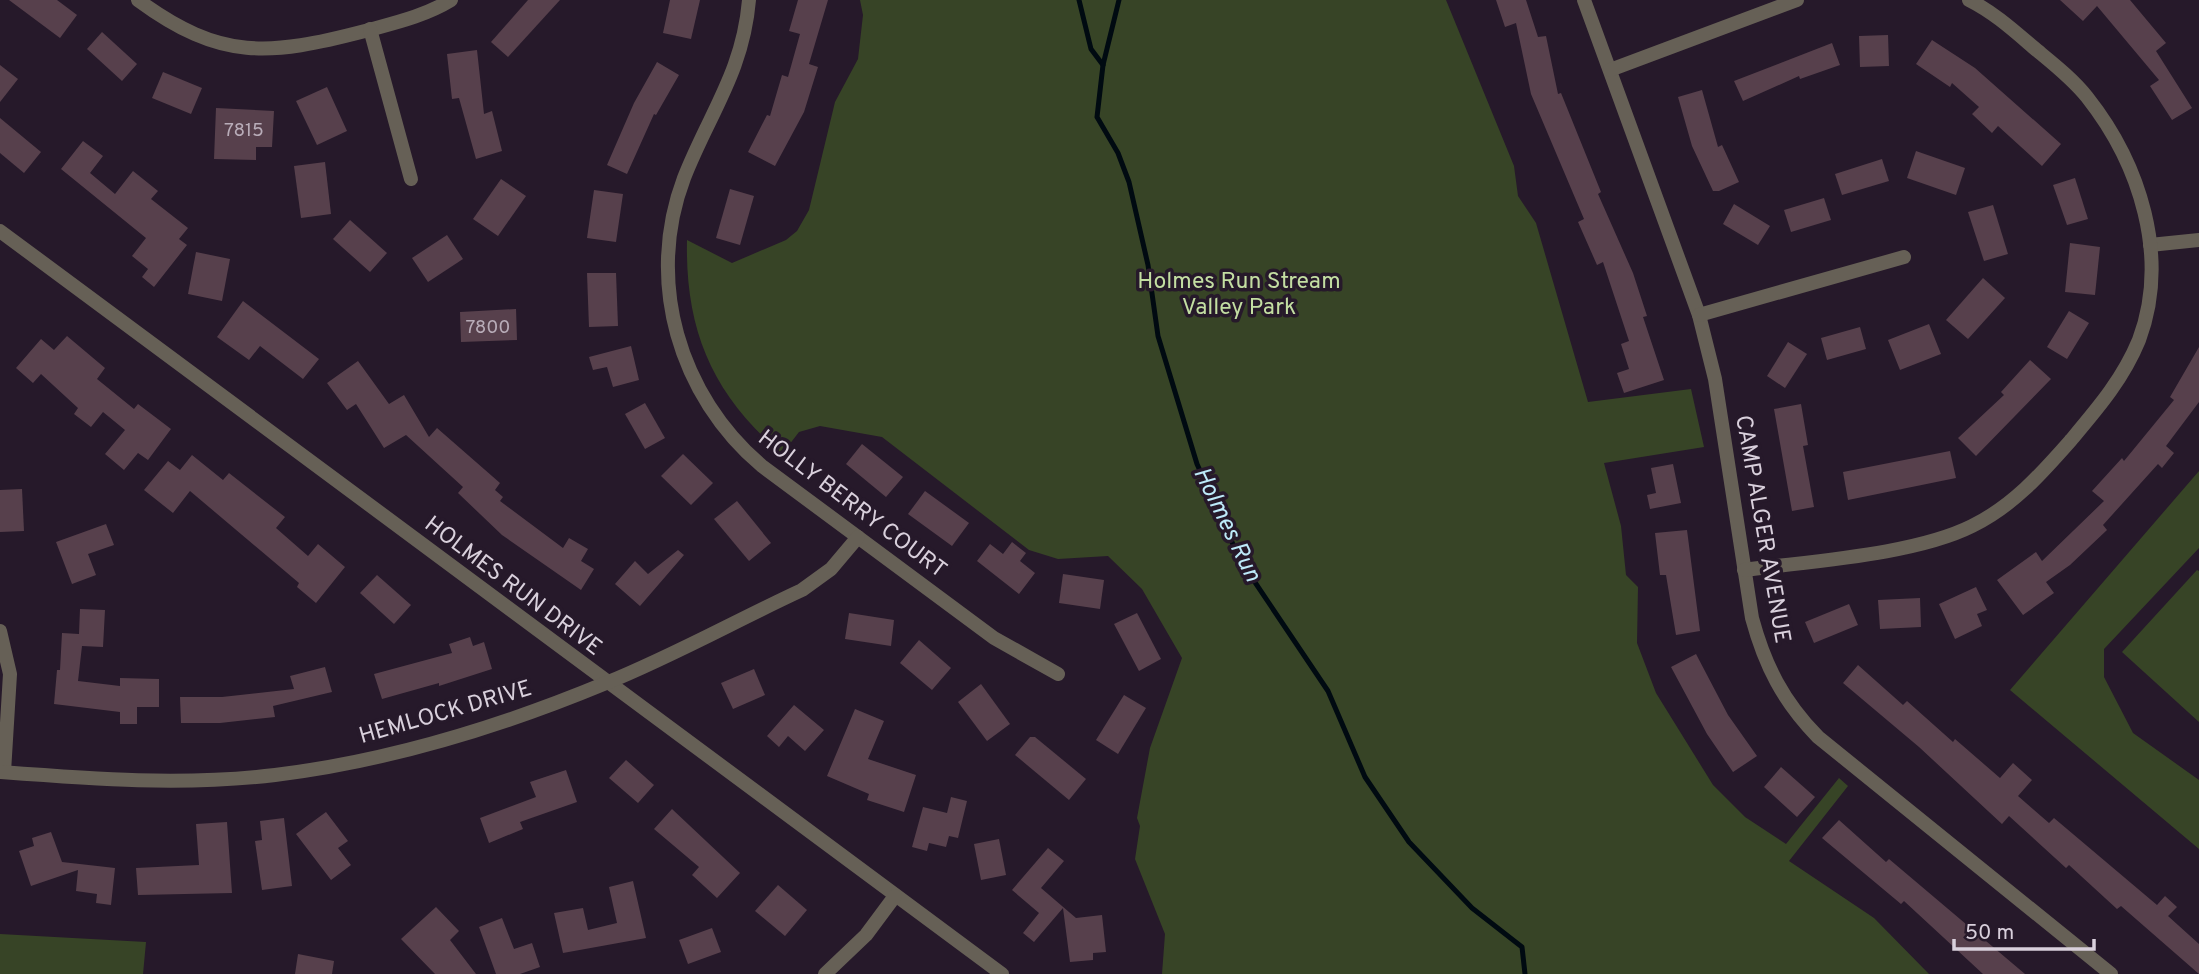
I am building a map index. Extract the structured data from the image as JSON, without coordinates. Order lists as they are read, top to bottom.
{
  "streets": {
    "street": [
      "HOLLY BERRY COURT",
      "CAMP ALGER AVENUE",
      "HOLMES RUN DRIVE",
      "HEMLOCK DRIVE"
    ]
  },
  "crossings": [
    ["HOLLY BERRY COURT", "HEMLOCK DRIVE"],
    ["HOLMES RUN DRIVE", "HEMLOCK DRIVE"]
  ],
  "water": ["Holmes Run"],
  "parks": ["Holmes Run Stream Valley Park"],
  "house_numbers": ["7815", "7800"],
  "scale_bar": "50 m"
}
